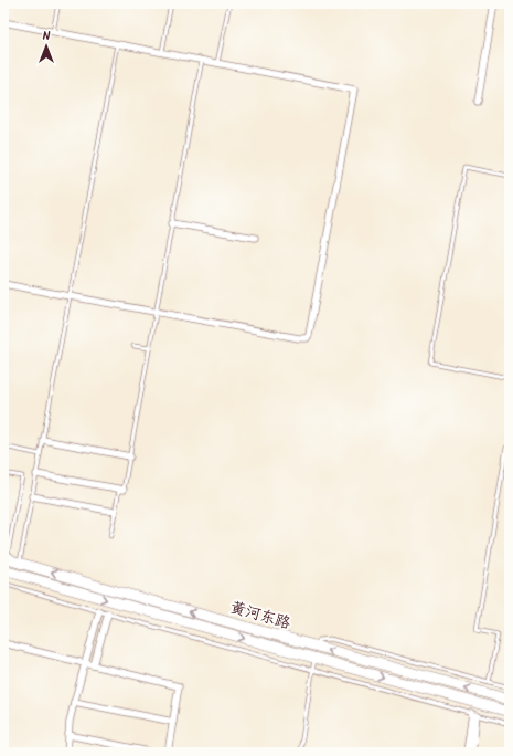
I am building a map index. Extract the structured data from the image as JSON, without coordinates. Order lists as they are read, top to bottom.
{
  "streets": {
    "main road": ["黄河东路"]
  },
  "north": "top"
}
